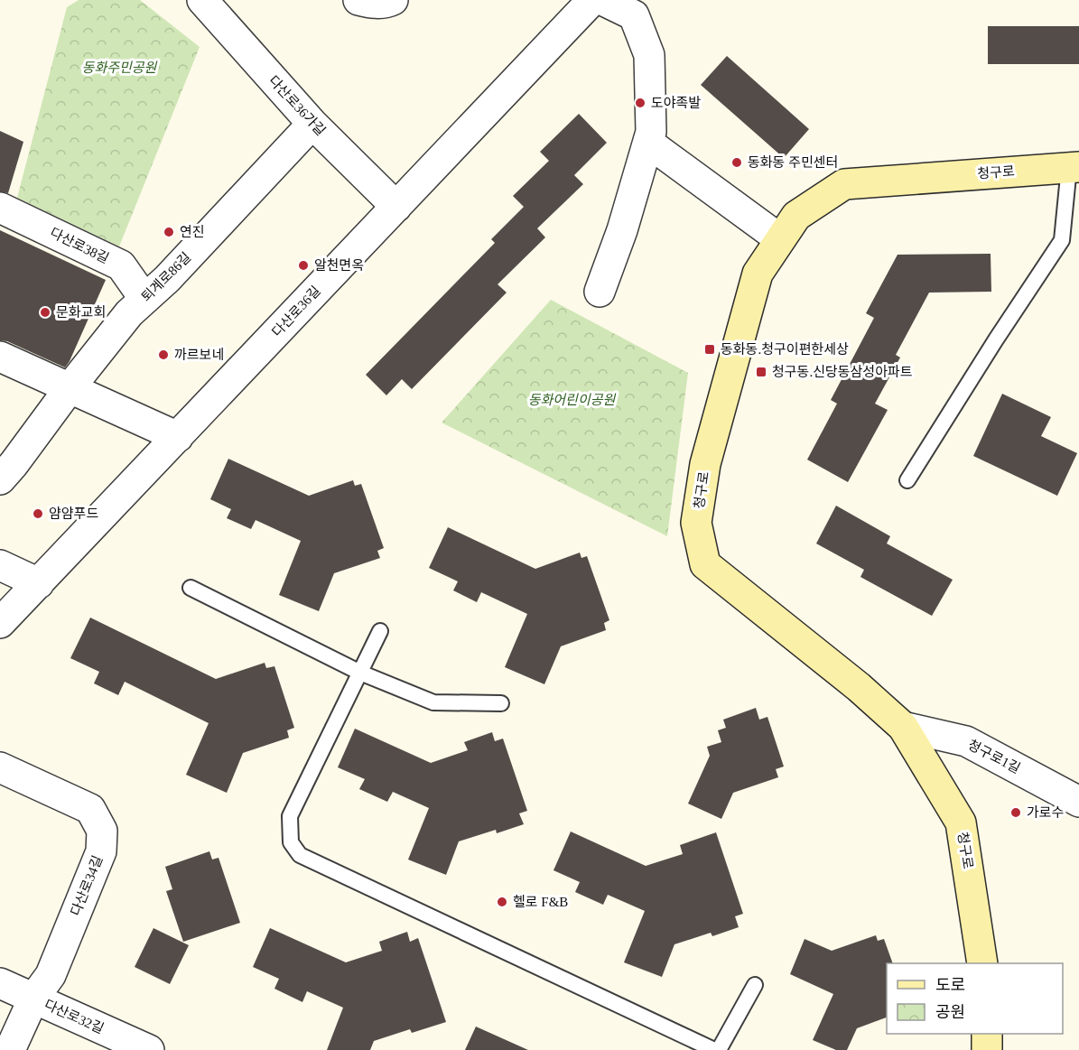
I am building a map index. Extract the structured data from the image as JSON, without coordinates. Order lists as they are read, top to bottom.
{
  "streets": {
    "main road": ["청구로"],
    "street": [
      "다산로36가길",
      "다산로38길",
      "퇴계로86길",
      "다산로36길",
      "청구로1길",
      "다산로34길",
      "다산로32길"
    ]
  },
  "crossings": [
    ["다산로36가길", "퇴계로86길"],
    ["다산로36가길", "다산로36길"],
    ["청구로", "청구로1길"],
    ["다산로38길", "퇴계로86길"],
    ["다산로34길", "다산로32길"]
  ],
  "parks": ["동화주민공원", "동화어린이공원"],
  "places": {
    "other": [
      "도야족발",
      "동화동 주민센터",
      "연진",
      "알천면옥",
      "문화교회",
      "까르보네",
      "얌얌푸드",
      "가로수",
      "헬로 F&B"
    ],
    "transit": ["동화동.청구이편한세상", "청구동.신당동삼성아파트"]
  },
  "legend": ["도로", "공원"]
}
